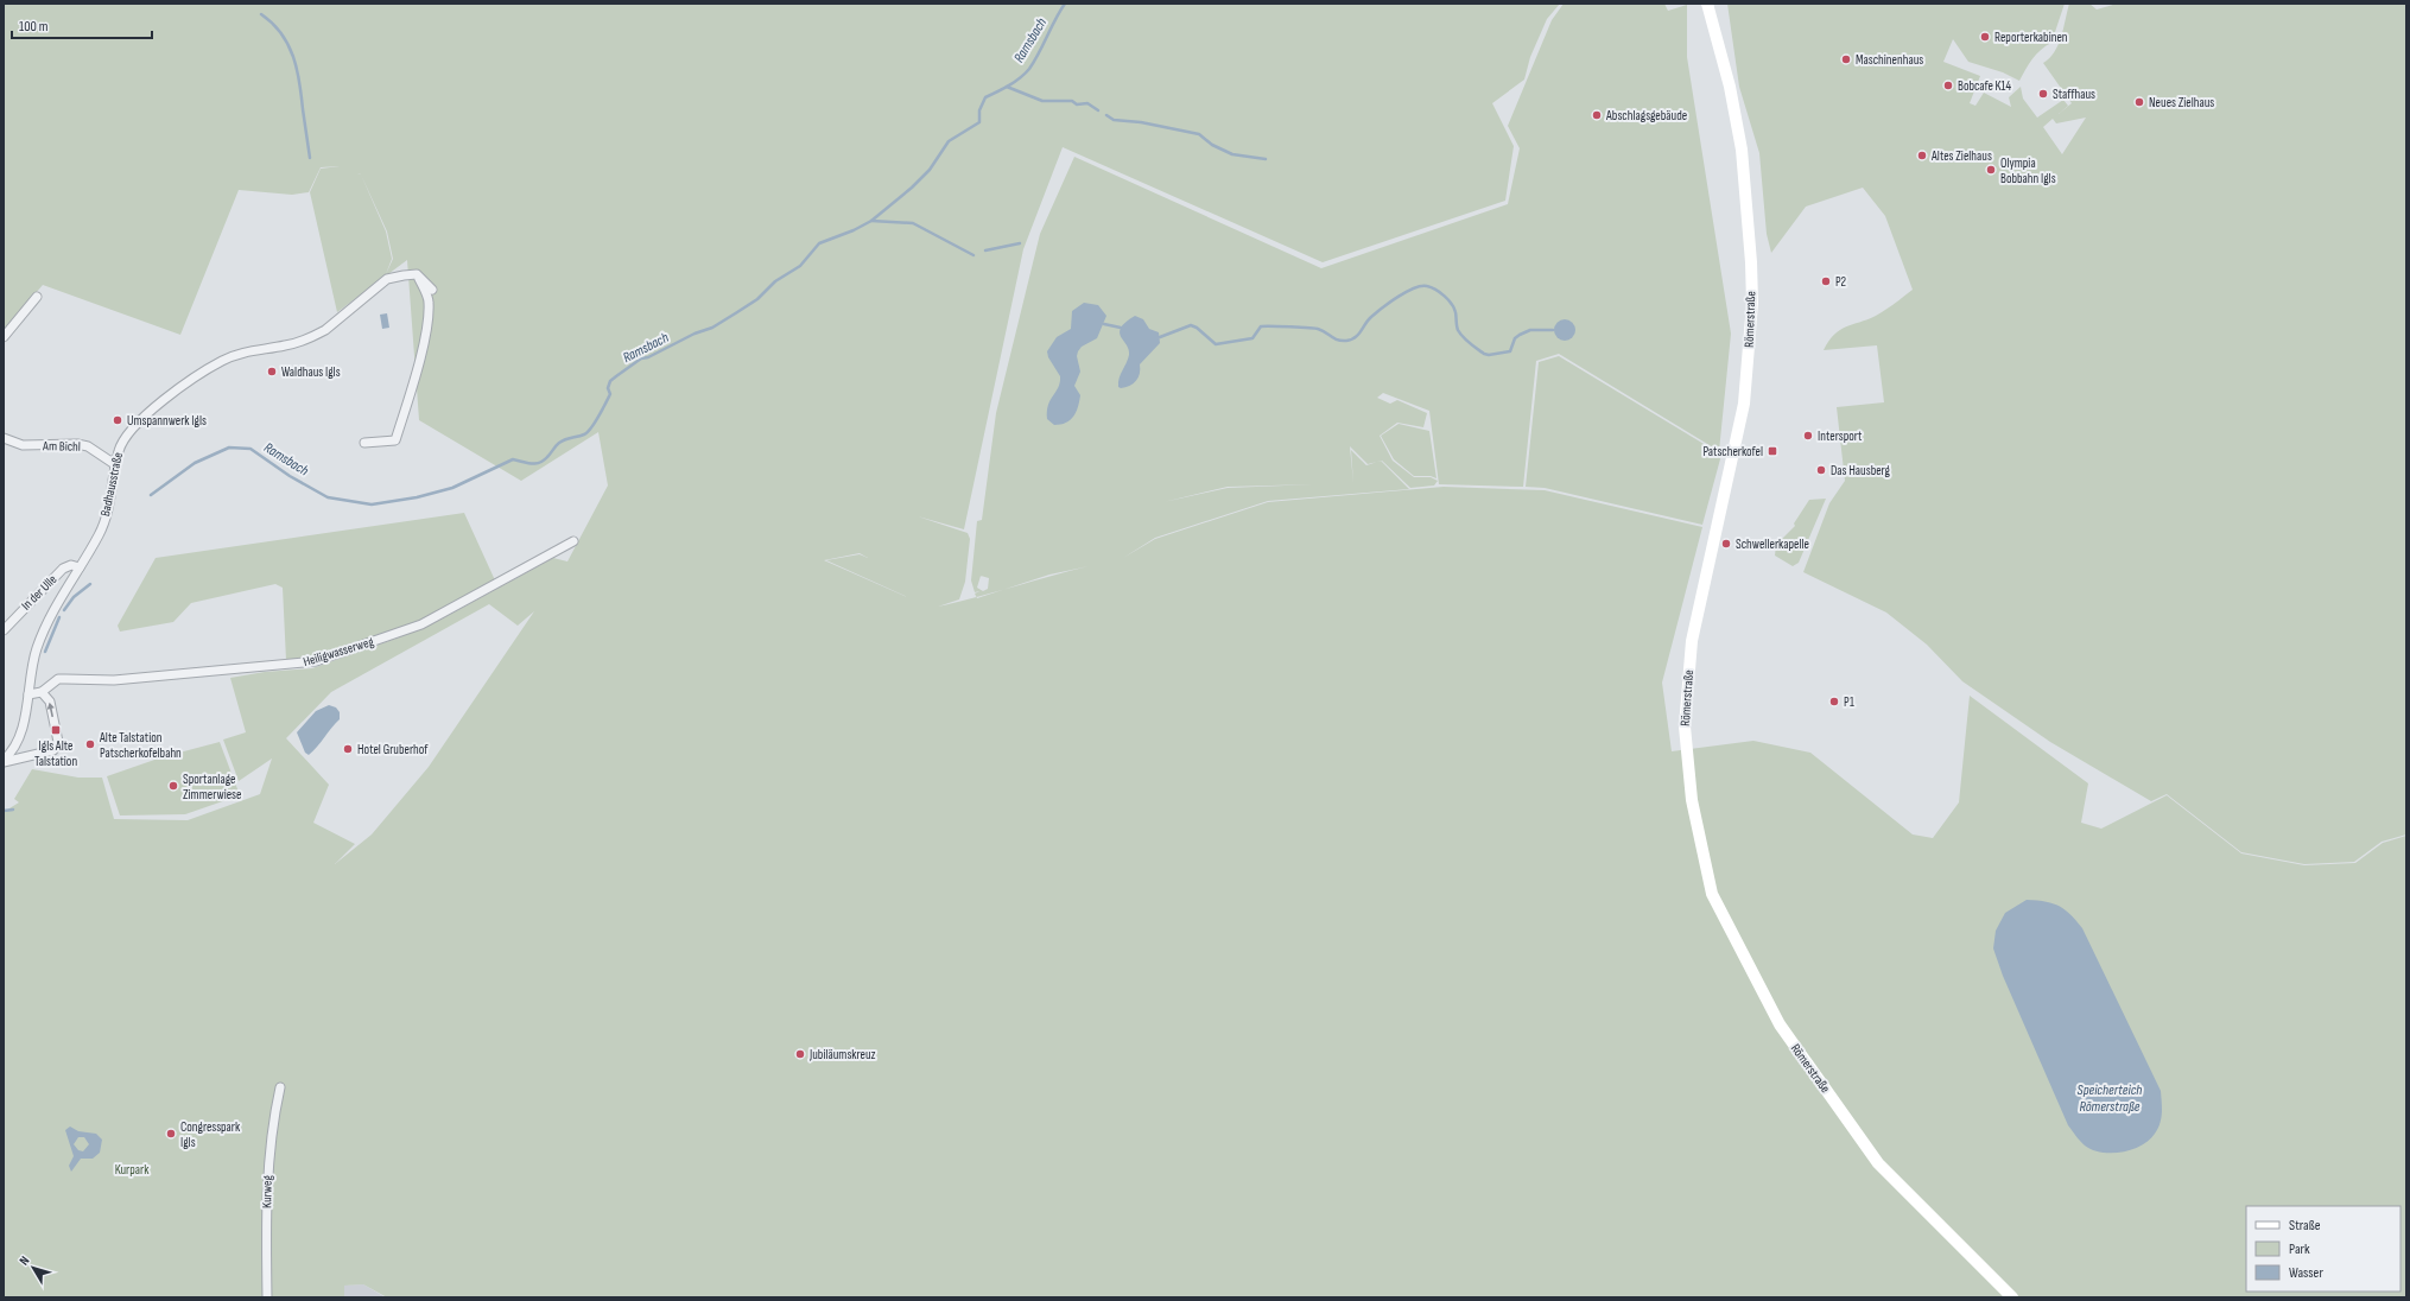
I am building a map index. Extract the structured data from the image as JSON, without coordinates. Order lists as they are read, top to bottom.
{
  "streets": {
    "main road": ["Römerstraße"],
    "street": [
      "Am Bichl",
      "Badhausstraße",
      "In der Ulle",
      "Heiligwasserweg",
      "Kurweg"
    ]
  },
  "crossings": [
    ["Am Bichl", "Badhausstraße"],
    ["Badhausstraße", "In der Ulle"],
    ["Badhausstraße", "Heiligwasserweg"]
  ],
  "water": ["Ramsbach", "Speicherteich Römerstraße"],
  "parks": ["Kurpark"],
  "places": {
    "other": [
      "Reporterkabinen",
      "Maschinenhaus",
      "Bobcafe K14",
      "Staffhaus",
      "Neues Zielhaus",
      "Abschlagsgebäude",
      "Altes Zielhaus",
      "Olympia Bobbahn Igls",
      "P2",
      "Waldhaus Igls",
      "Umspannwerk Igls",
      "Intersport",
      "Das Hausberg",
      "Schwellerkapelle",
      "P1",
      "Alte Talstation Patscherkofelbahn",
      "Hotel Gruberhof",
      "Sportanlage Zimmerwiese",
      "Jubiläumskreuz",
      "Congresspark Igls"
    ],
    "transit": ["Patscherkofel", "Igls Alte Talstation"]
  },
  "legend": ["Straße", "Park", "Wasser"],
  "scale_bar": "100 m",
  "north": "top left"
}
